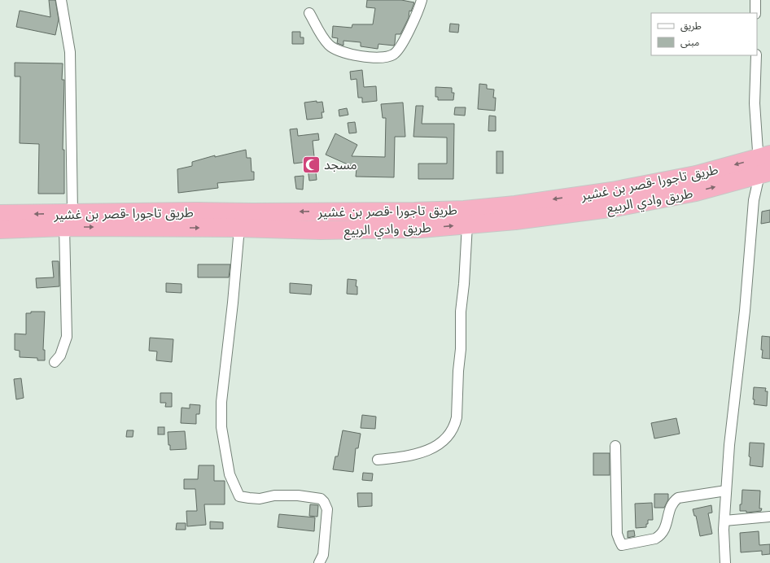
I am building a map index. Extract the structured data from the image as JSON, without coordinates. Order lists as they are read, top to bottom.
{
  "streets": {
    "highway": ["طريق تاجورا -قصر بن غشير", "طريق وادي الربيع"]
  },
  "crossings": [
    ["طريق تاجورا -قصر بن غشير", "طريق وادي الربيع"]
  ],
  "one_way": ["طريق تاجورا -قصر بن غشير", "طريق وادي الربيع"],
  "places": {
    "mosque": ["مسجد"]
  },
  "legend": ["طريق", "مبنى"]
}
